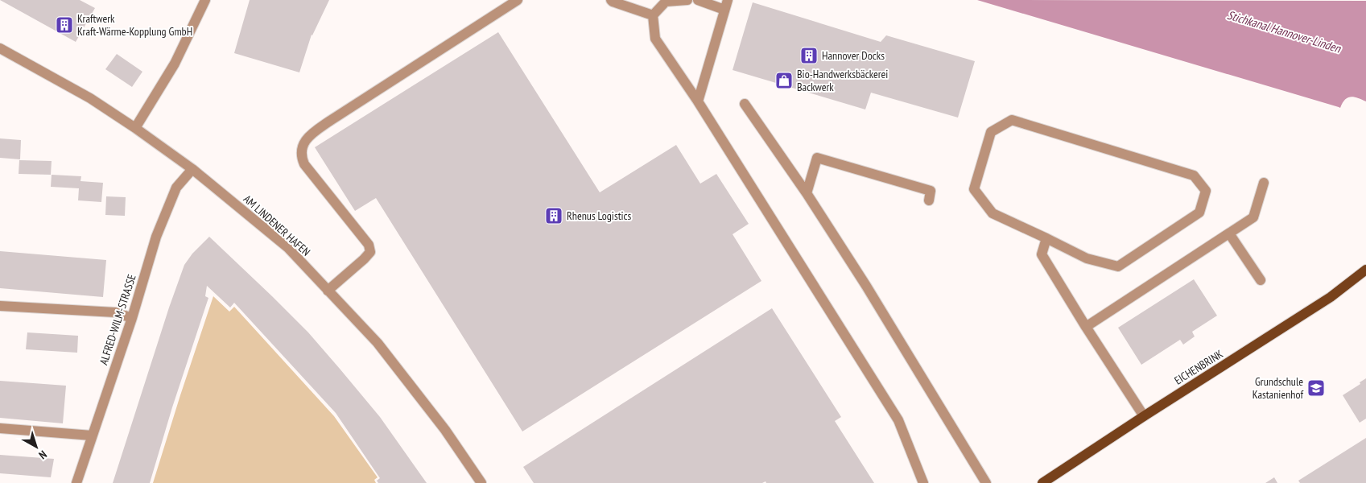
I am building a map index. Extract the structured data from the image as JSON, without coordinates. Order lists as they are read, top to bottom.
{
  "streets": {
    "main road": ["EICHENBRINK"],
    "street": ["AM LINDENER HAFEN", "ALFRED-WILM-STRASSE"]
  },
  "crossings": [
    ["AM LINDENER HAFEN", "ALFRED-WILM-STRASSE"]
  ],
  "water": ["Stichkanal Hannover-Linden"],
  "places": {
    "building": ["Kraftwerk Kraft-Wärme-Kopplung GmbH", "Hannover Docks", "Rhenus Logistics"],
    "shop": ["Bio-Handwerksbäckerei Backwerk"],
    "school or university": ["Grundschule Kastanienhof"]
  },
  "north": "bottom right"
}
